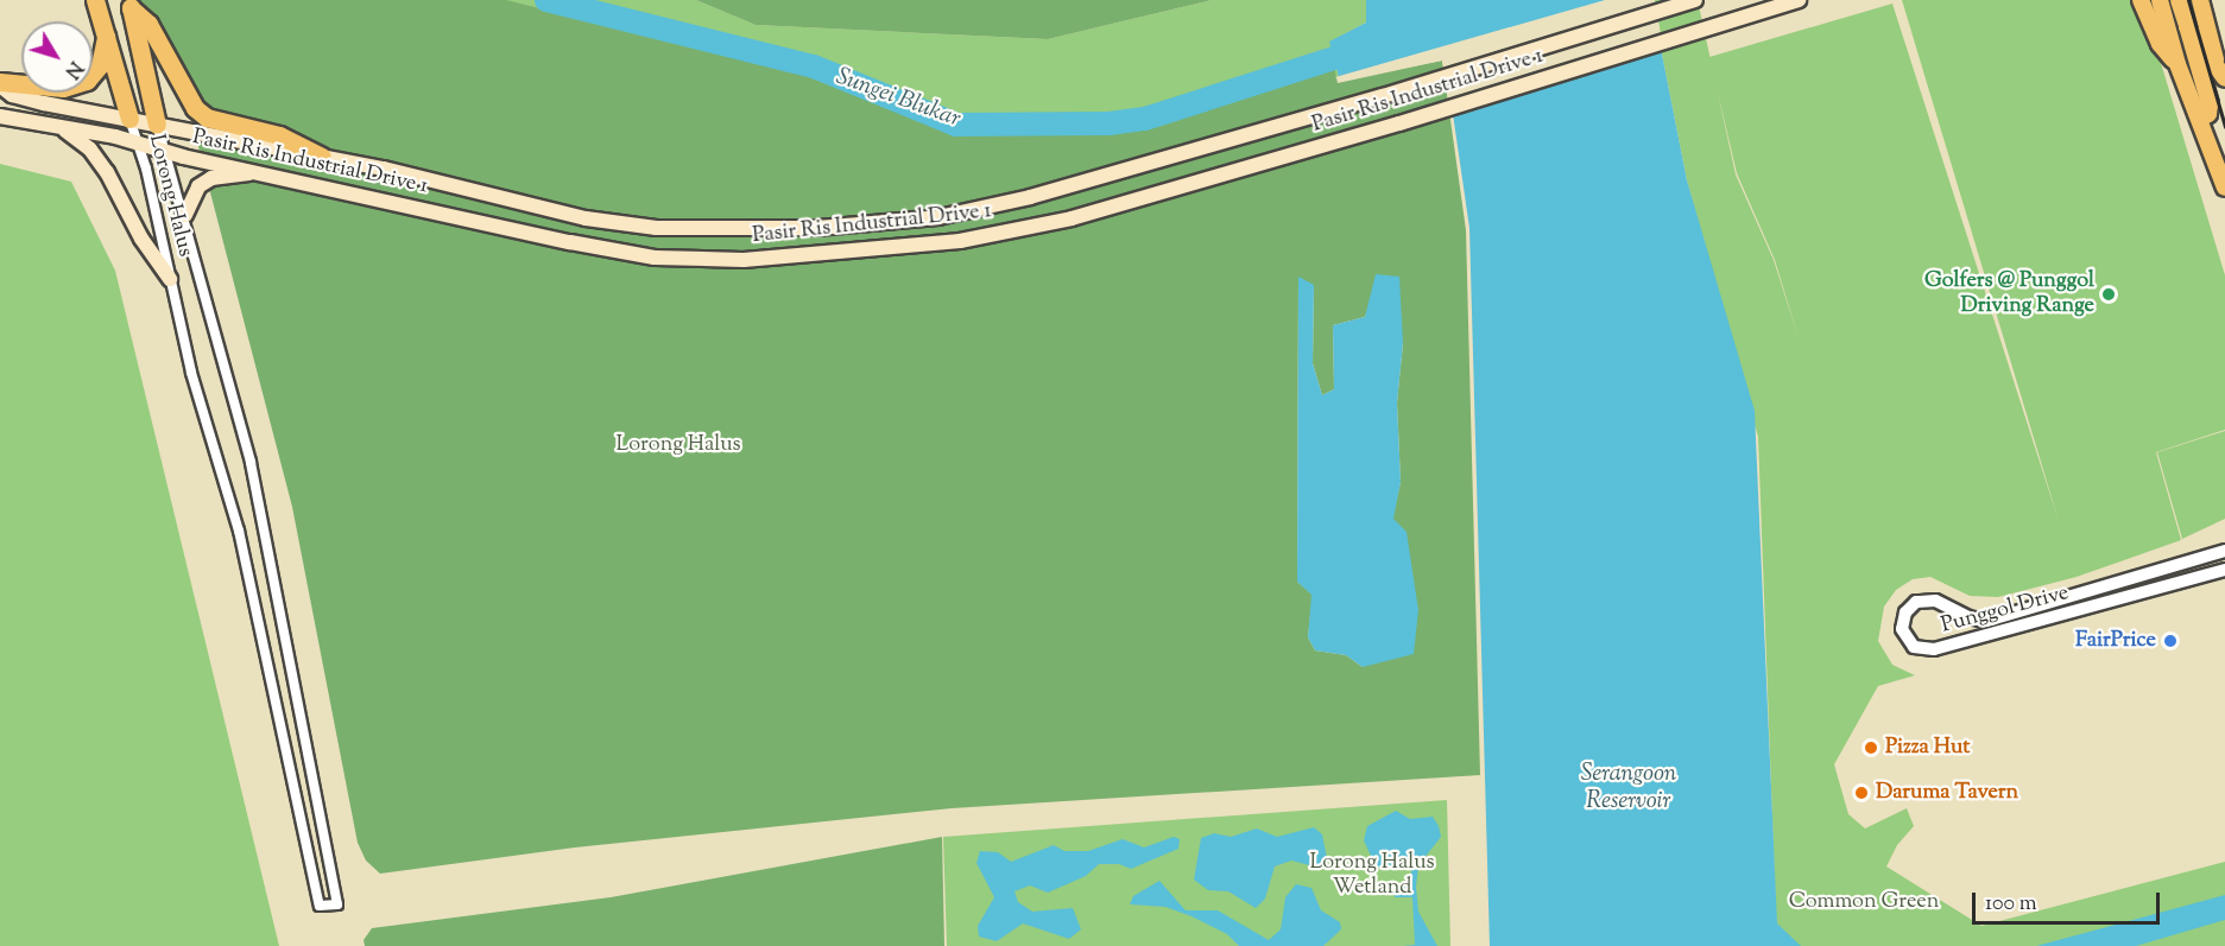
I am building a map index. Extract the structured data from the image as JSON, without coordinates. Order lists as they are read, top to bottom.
{
  "streets": {
    "main road": ["Pasir Ris Industrial Drive 1"],
    "street": ["Lorong Halus", "Punggol Drive"]
  },
  "crossings": [
    ["Pasir Ris Industrial Drive 1", "Lorong Halus"]
  ],
  "water": ["Sungei Blukar", "Serangoon Reservoir"],
  "parks": ["Lorong Halus", "Lorong Halus Wetland", "Common Green"],
  "places": [
    "Golfers @ Punggol Driving Range",
    "FairPrice",
    "Pizza Hut",
    "Daruma Tavern"
  ],
  "scale_bar": "100 m",
  "north": "bottom right"
}
